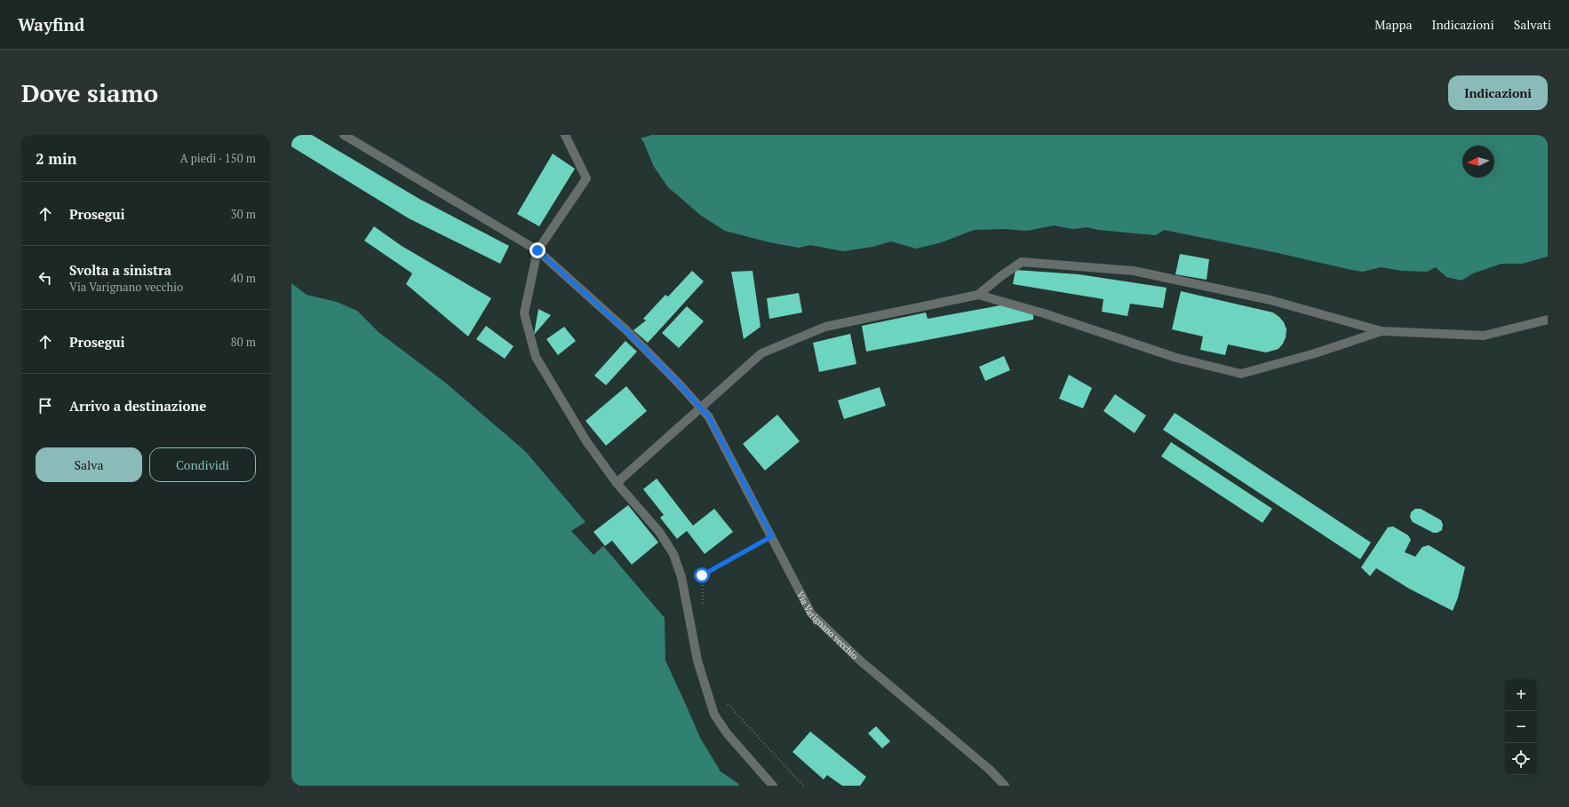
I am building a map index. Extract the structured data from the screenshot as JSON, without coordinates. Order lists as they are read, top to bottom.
{
  "streets": {
    "street": ["Via Varignano vecchio"]
  },
  "north": "left",
  "page": {
    "header": "Wayfind",
    "nav": ["Mappa", "Indicazioni", "Salvati"],
    "buttons": [
      "Indicazioni",
      ["Salva", "Condividi"]
    ],
    "title": "Dove siamo",
    "heading": ["2 min", "A piedi · 150 m"],
    "list": [
      ["Prosegui", "30 m"],
      ["Svolta a sinistra", "Via Varignano vecchio", "40 m"],
      ["Prosegui", "80 m"],
      "Arrivo a destinazione"
    ],
    "map_buttons": ["+", "−"]
  }
}
